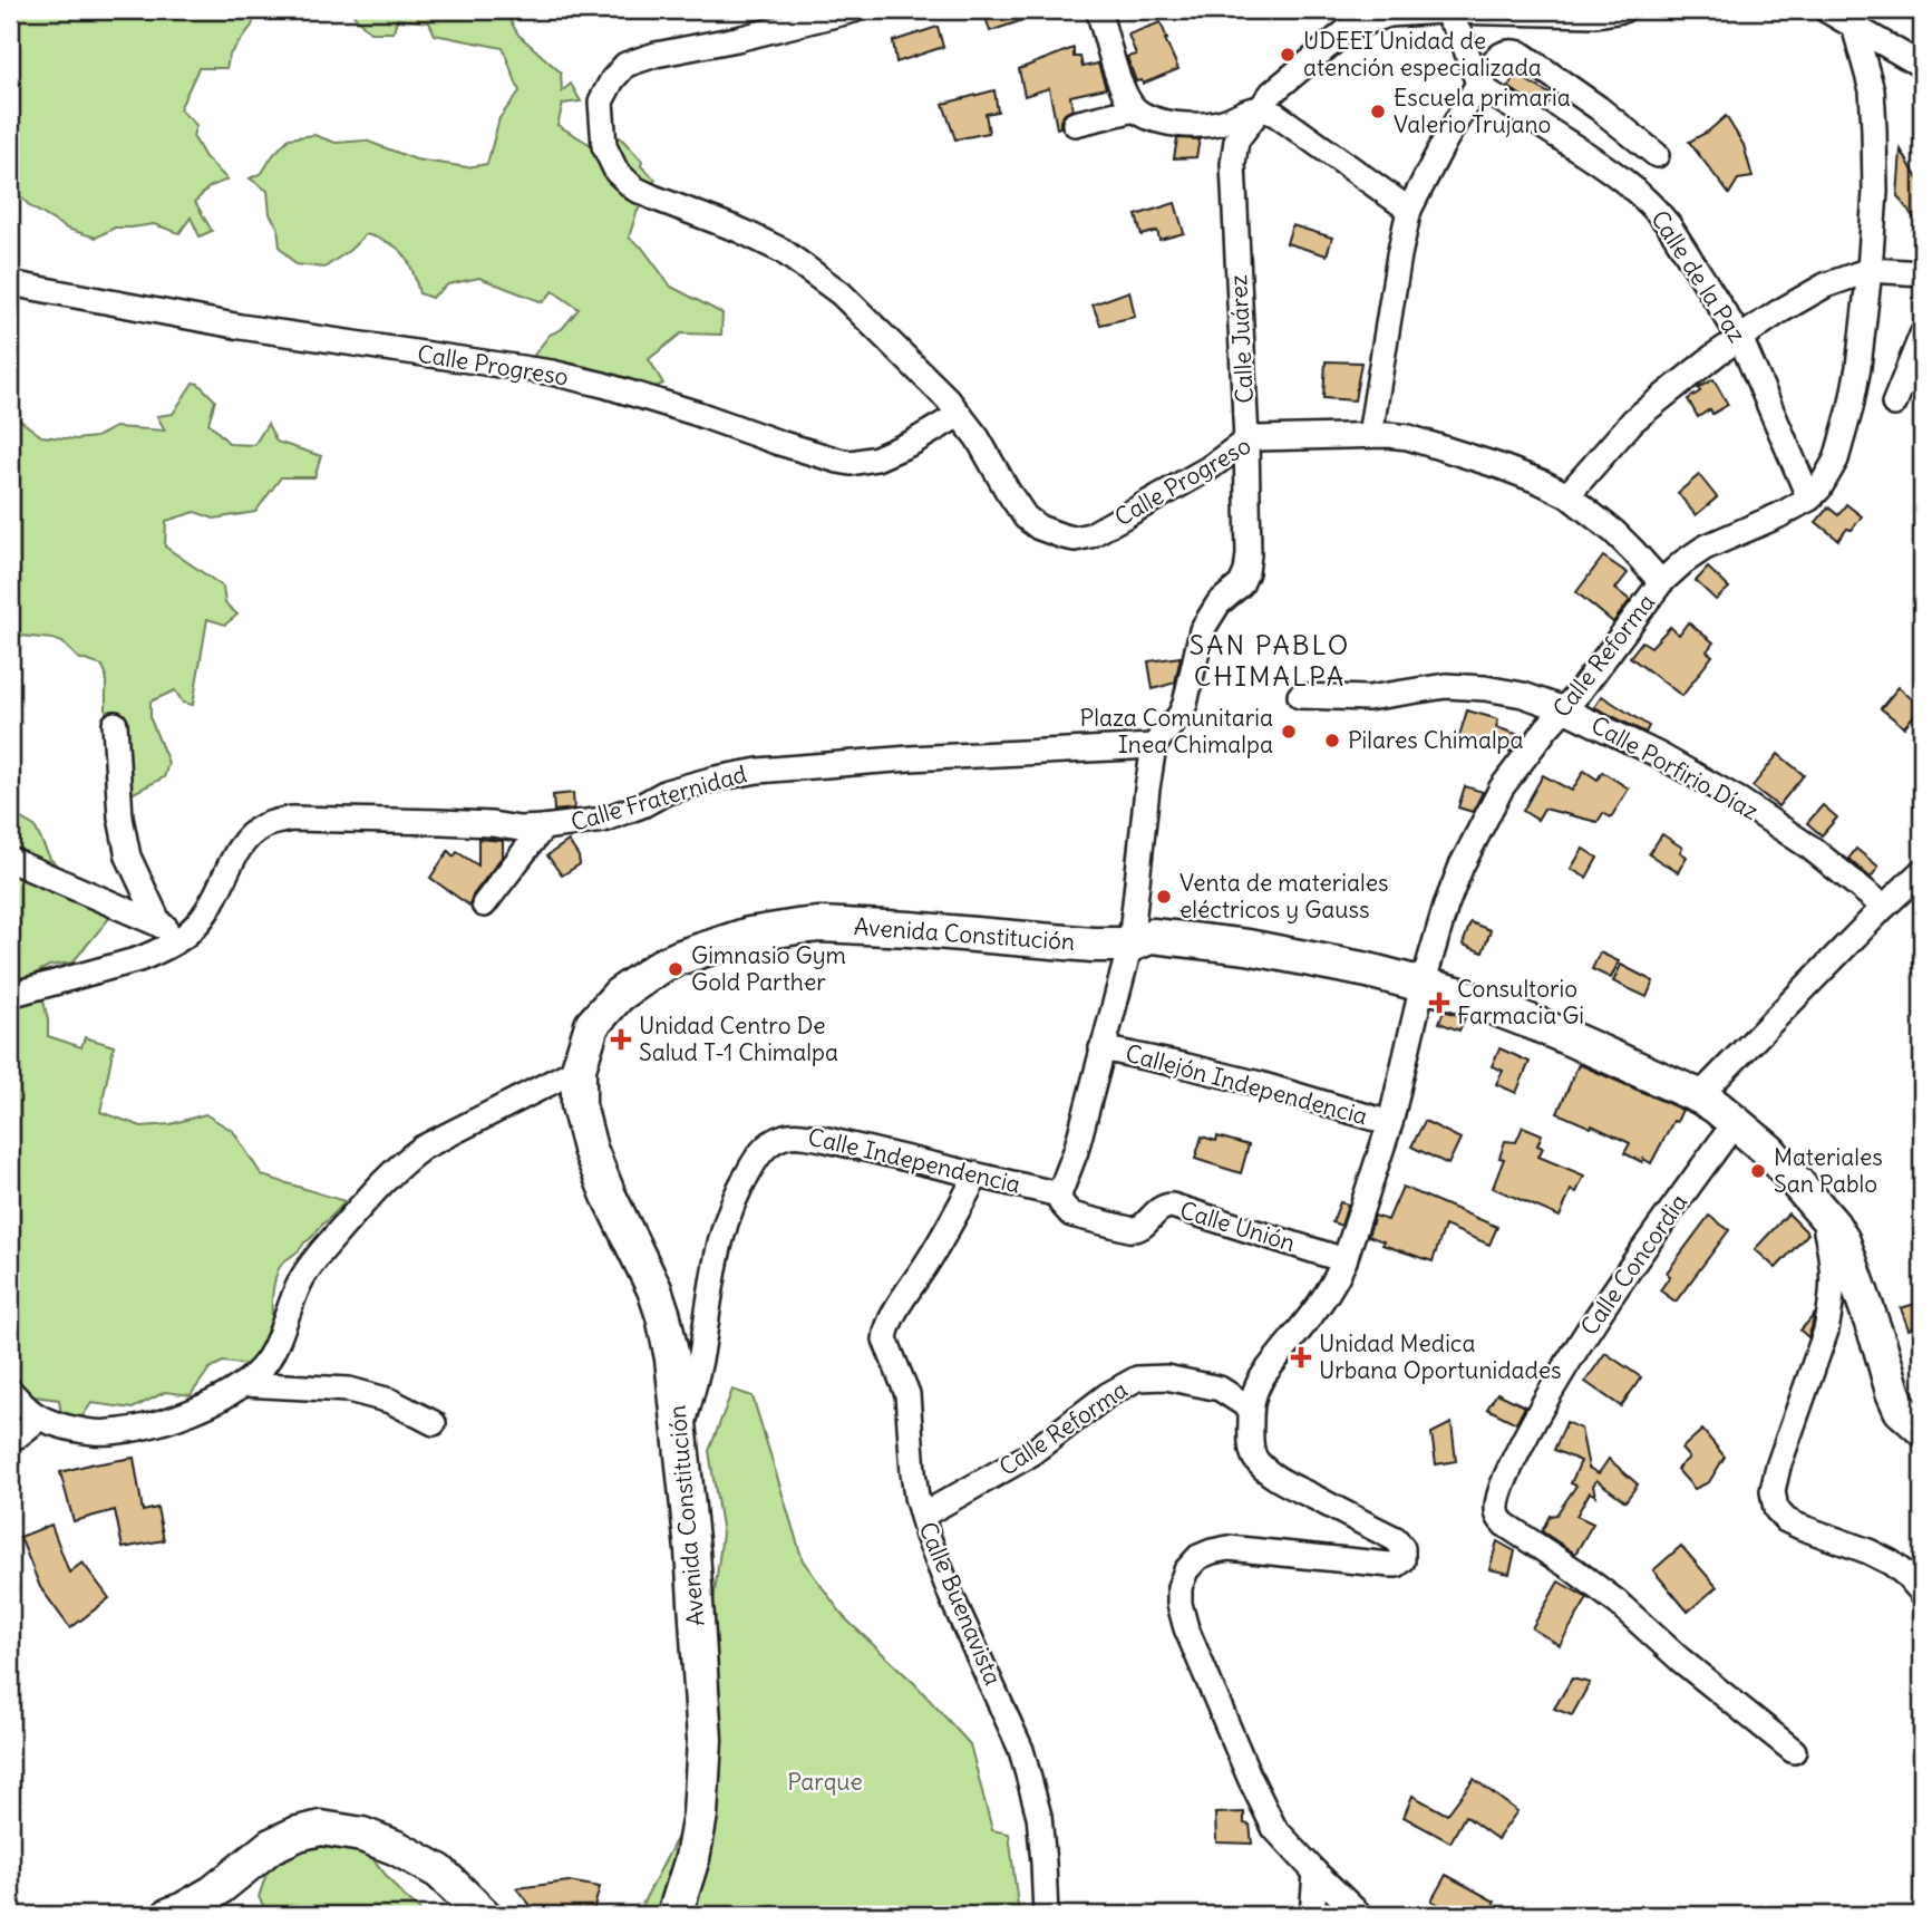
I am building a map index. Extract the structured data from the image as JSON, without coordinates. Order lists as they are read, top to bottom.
{
  "streets": {
    "main road": ["Avenida Constitución"],
    "street": [
      "Calle de la Paz",
      "Calle Juárez",
      "Calle Progreso",
      "Calle Reforma",
      "Calle Porfirio Díaz",
      "Calle Fraternidad",
      "Callejón Independencia",
      "Calle Independencia",
      "Calle Unión",
      "Calle Concordia",
      "Calle Buenavista"
    ]
  },
  "crossings": [
    ["Calle de la Paz", "Calle Reforma"],
    ["Calle Juárez", "Calle Progreso"],
    ["Calle Juárez", "Calle Fraternidad"],
    ["Calle Juárez", "Avenida Constitución"],
    ["Calle Progreso", "Calle Reforma"],
    ["Calle Reforma", "Calle Porfirio Díaz"],
    ["Calle Reforma", "Avenida Constitución"],
    ["Calle Reforma", "Callejón Independencia"],
    ["Calle Reforma", "Calle Unión"],
    ["Calle Reforma", "Calle Buenavista"],
    ["Avenida Constitución", "Calle Independencia"],
    ["Avenida Constitución", "Calle Concordia"],
    ["Calle Independencia", "Calle Unión"],
    ["Calle Independencia", "Calle Buenavista"]
  ],
  "districts": ["SAN PABLO CHIMALPA"],
  "parks": ["Parque"],
  "places": {
    "other": [
      "UDEEI Unidad de atención especializada",
      "Escuela primaria Valerio Trujano",
      "Plaza Comunitaria Inea Chimalpa",
      "Pilares Chimalpa",
      "Venta de materiales eléctricos y Gauss",
      "Gimnasio Gym Gold Parther",
      "Materiales San Pablo"
    ],
    "health": ["Consultorio Farmacia Gi", "Unidad Centro De Salud T-1 Chimalpa", "Unidad Medica Urbana Oportunidades"]
  }
}
